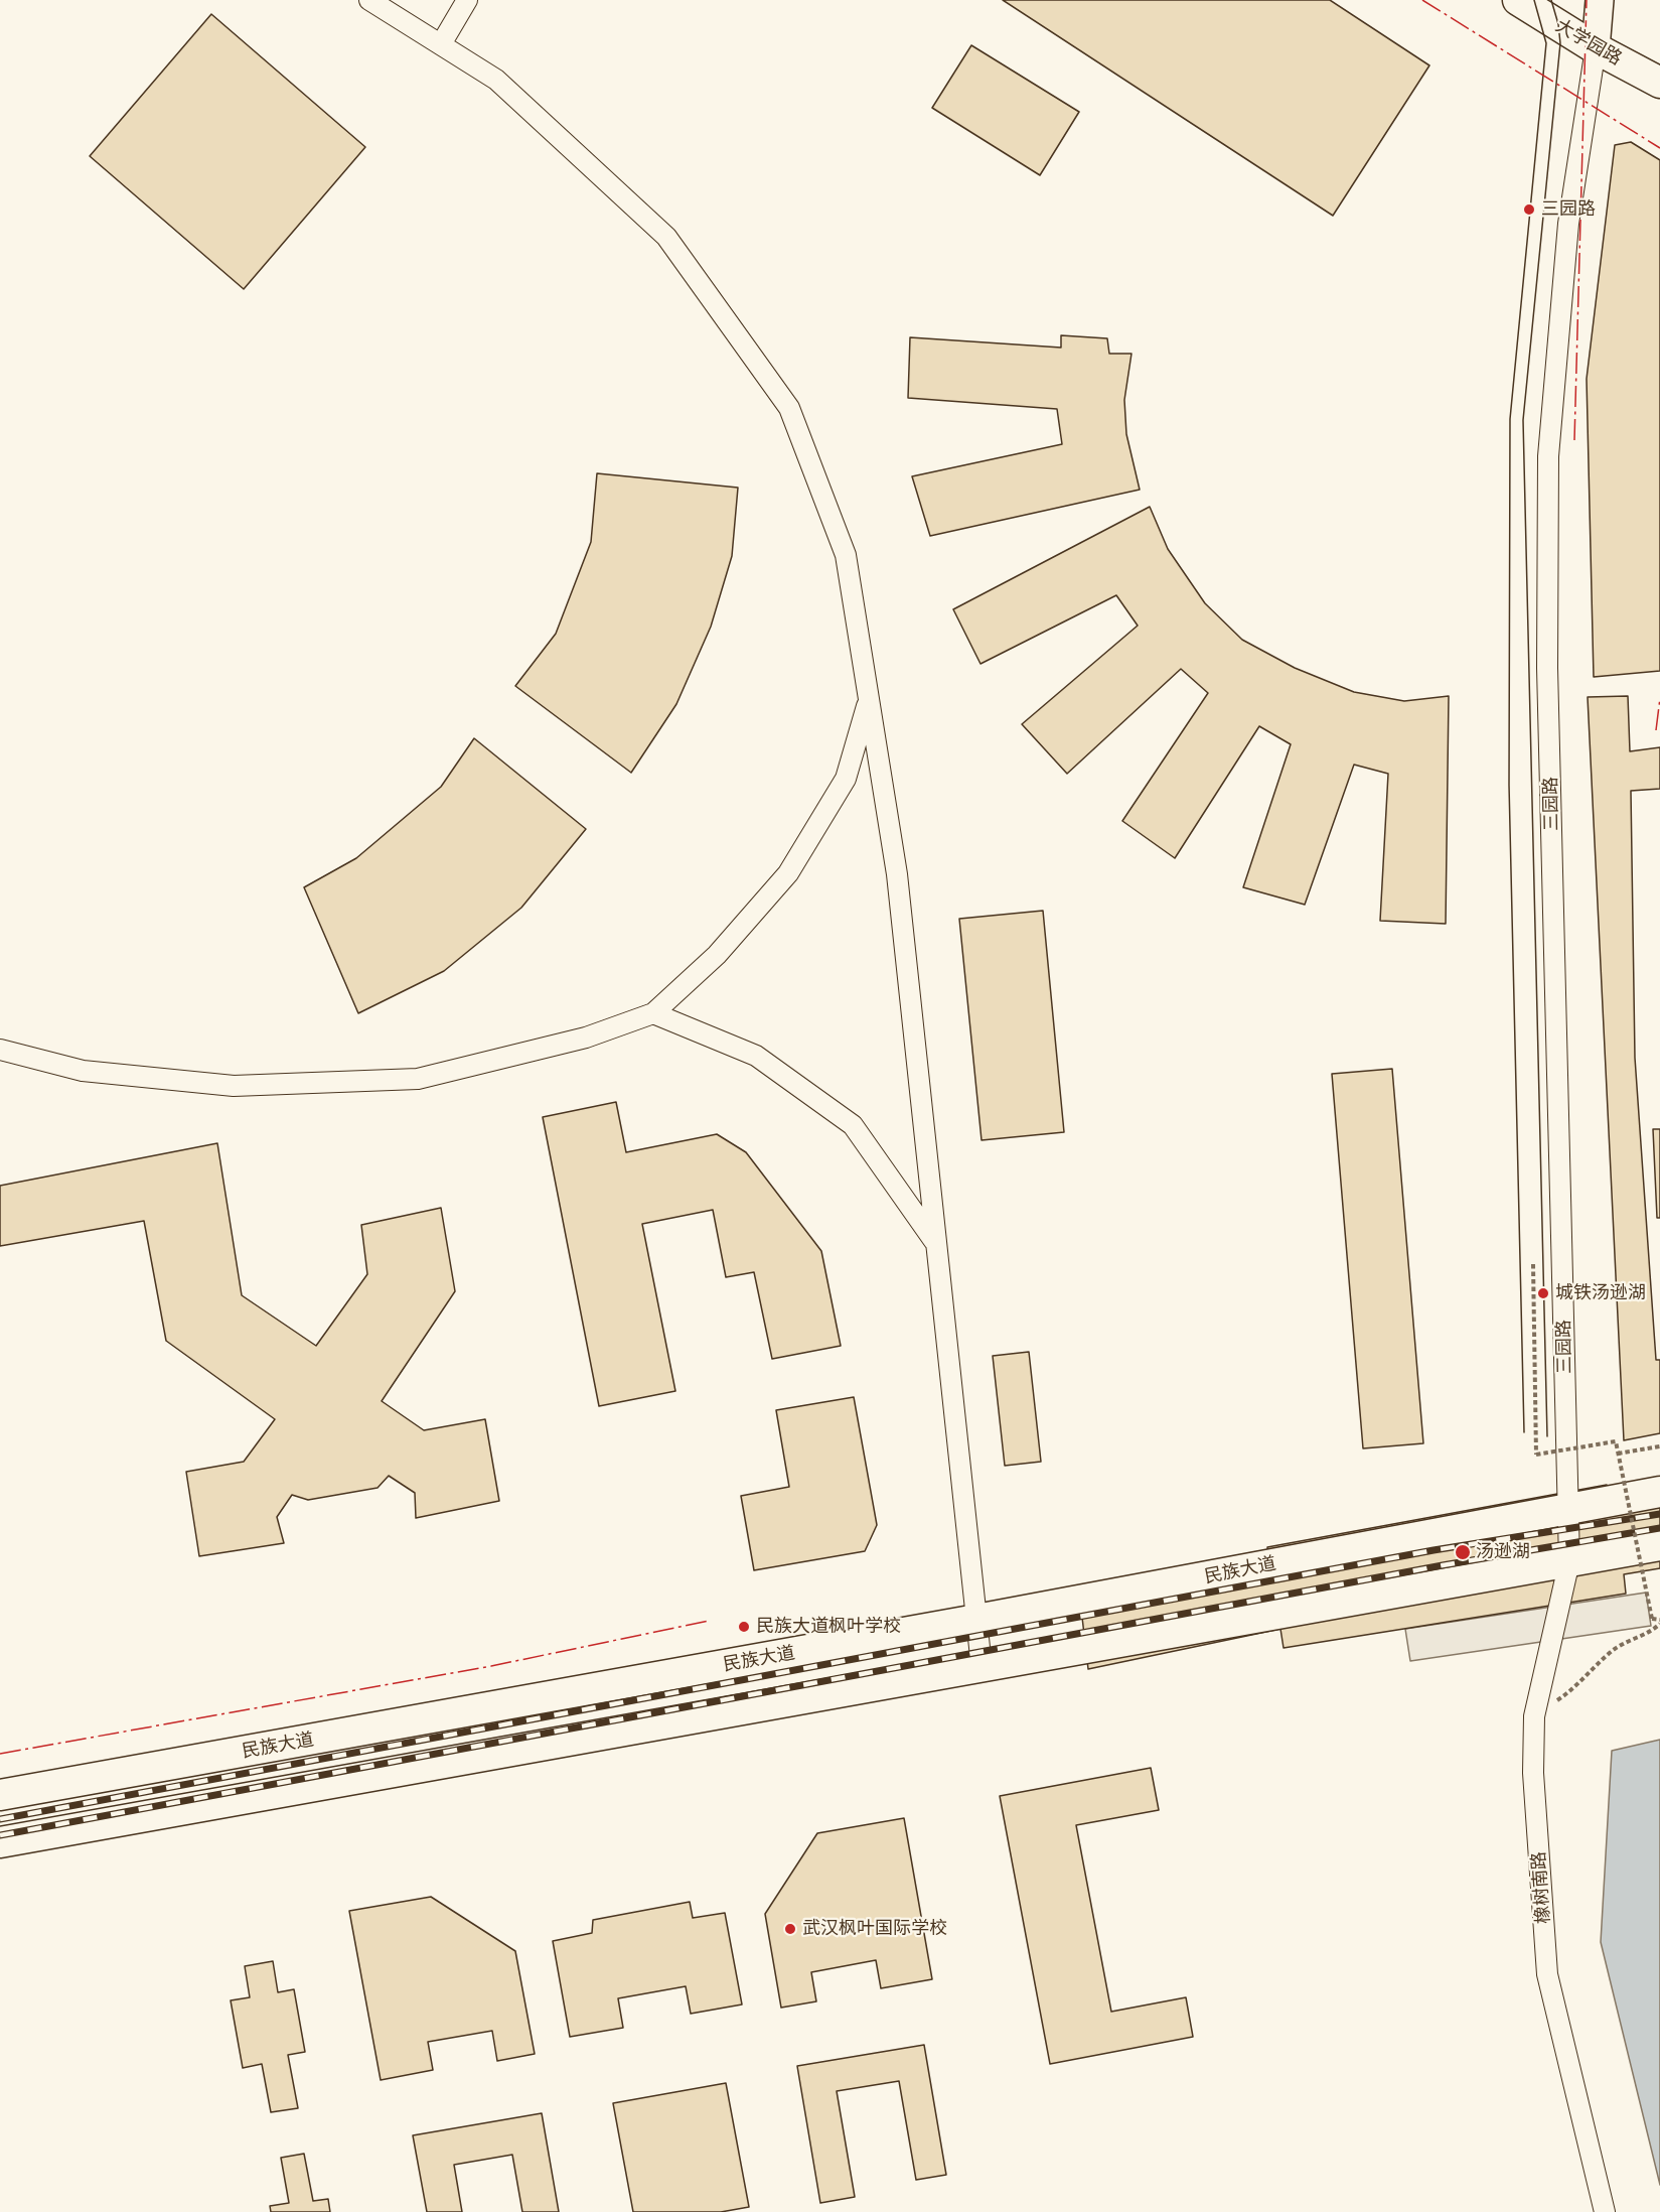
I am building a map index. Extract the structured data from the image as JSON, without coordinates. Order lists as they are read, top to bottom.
{
  "streets": {
    "main road": ["大学园路", "民族大道"],
    "street": ["三园路", "橡树南路"]
  },
  "crossings": [
    ["大学园路", "三园路"],
    ["三园路", "民族大道"],
    ["三园路", "橡树南路"]
  ],
  "places": [
    "三园路",
    "城铁汤逊湖",
    "汤逊湖",
    "民族大道枫叶学校",
    "武汉枫叶国际学校"
  ]
}
